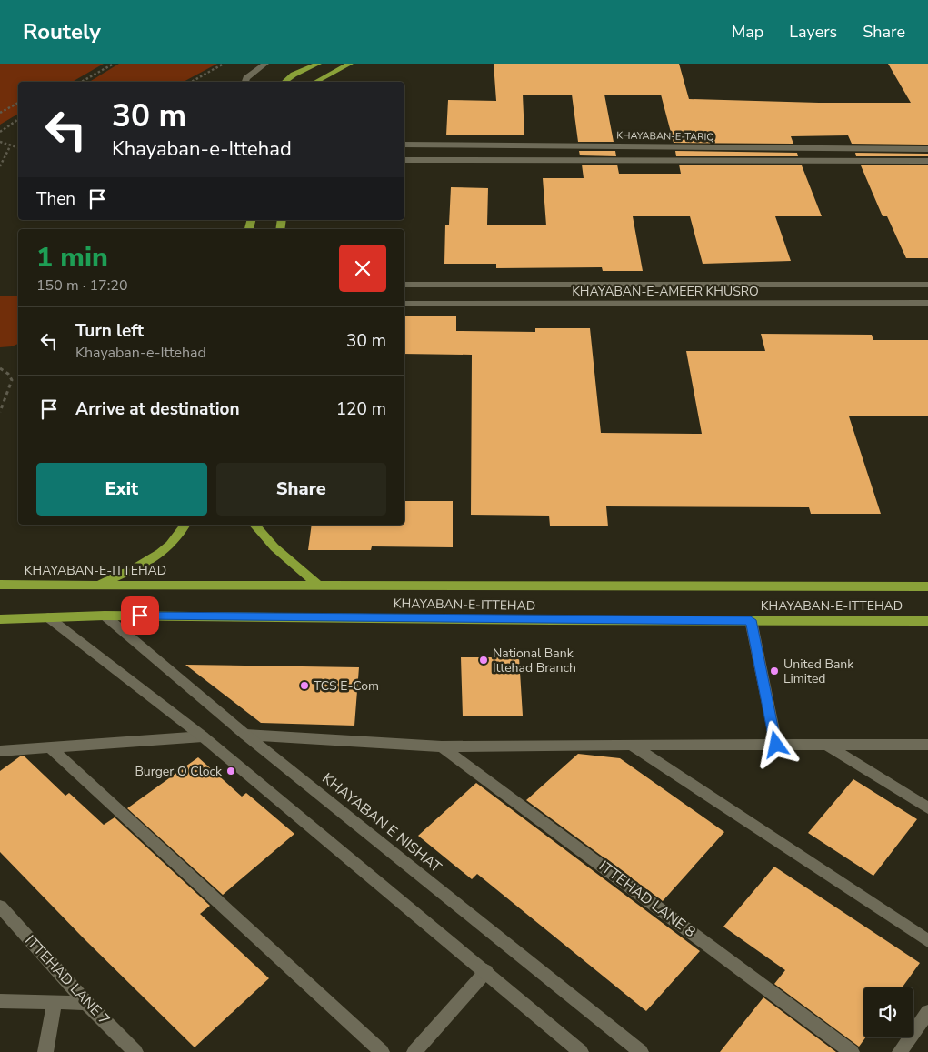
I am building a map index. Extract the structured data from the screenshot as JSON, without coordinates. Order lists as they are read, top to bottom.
{
  "streets": {
    "main road": ["KHAYABAN-E-ITTEHAD"],
    "street": [
      "KHAYABAN-E-TARIQ",
      "KHAYABAN-E-AMEER KHUSRO",
      "KHAYABAN E NISHAT",
      "ITTEHAD LANE 8",
      "ITTEHAD LANE 7"
    ]
  },
  "crossings": [
    ["KHAYABAN-E-ITTEHAD", "KHAYABAN E NISHAT"]
  ],
  "places": [
    "National Bank Ittehad Branch",
    "United Bank Limited",
    "TCS E-Com",
    "Burger O Clock"
  ],
  "page": {
    "header": "Routely",
    "nav": ["Map", "Layers", "Share"],
    "turn": ["30 m", "Khayaban-e-Ittehad"],
    "then": "Then",
    "heading": ["1 min", "150 m · 17:20"],
    "list": [
      {
        "name": "Turn left",
        "note": "Khayaban-e-Ittehad",
        "value": "30 m"
      },
      {
        "name": "Arrive at destination",
        "value": "120 m"
      }
    ],
    "buttons": ["Exit", "Share"]
  }
}
